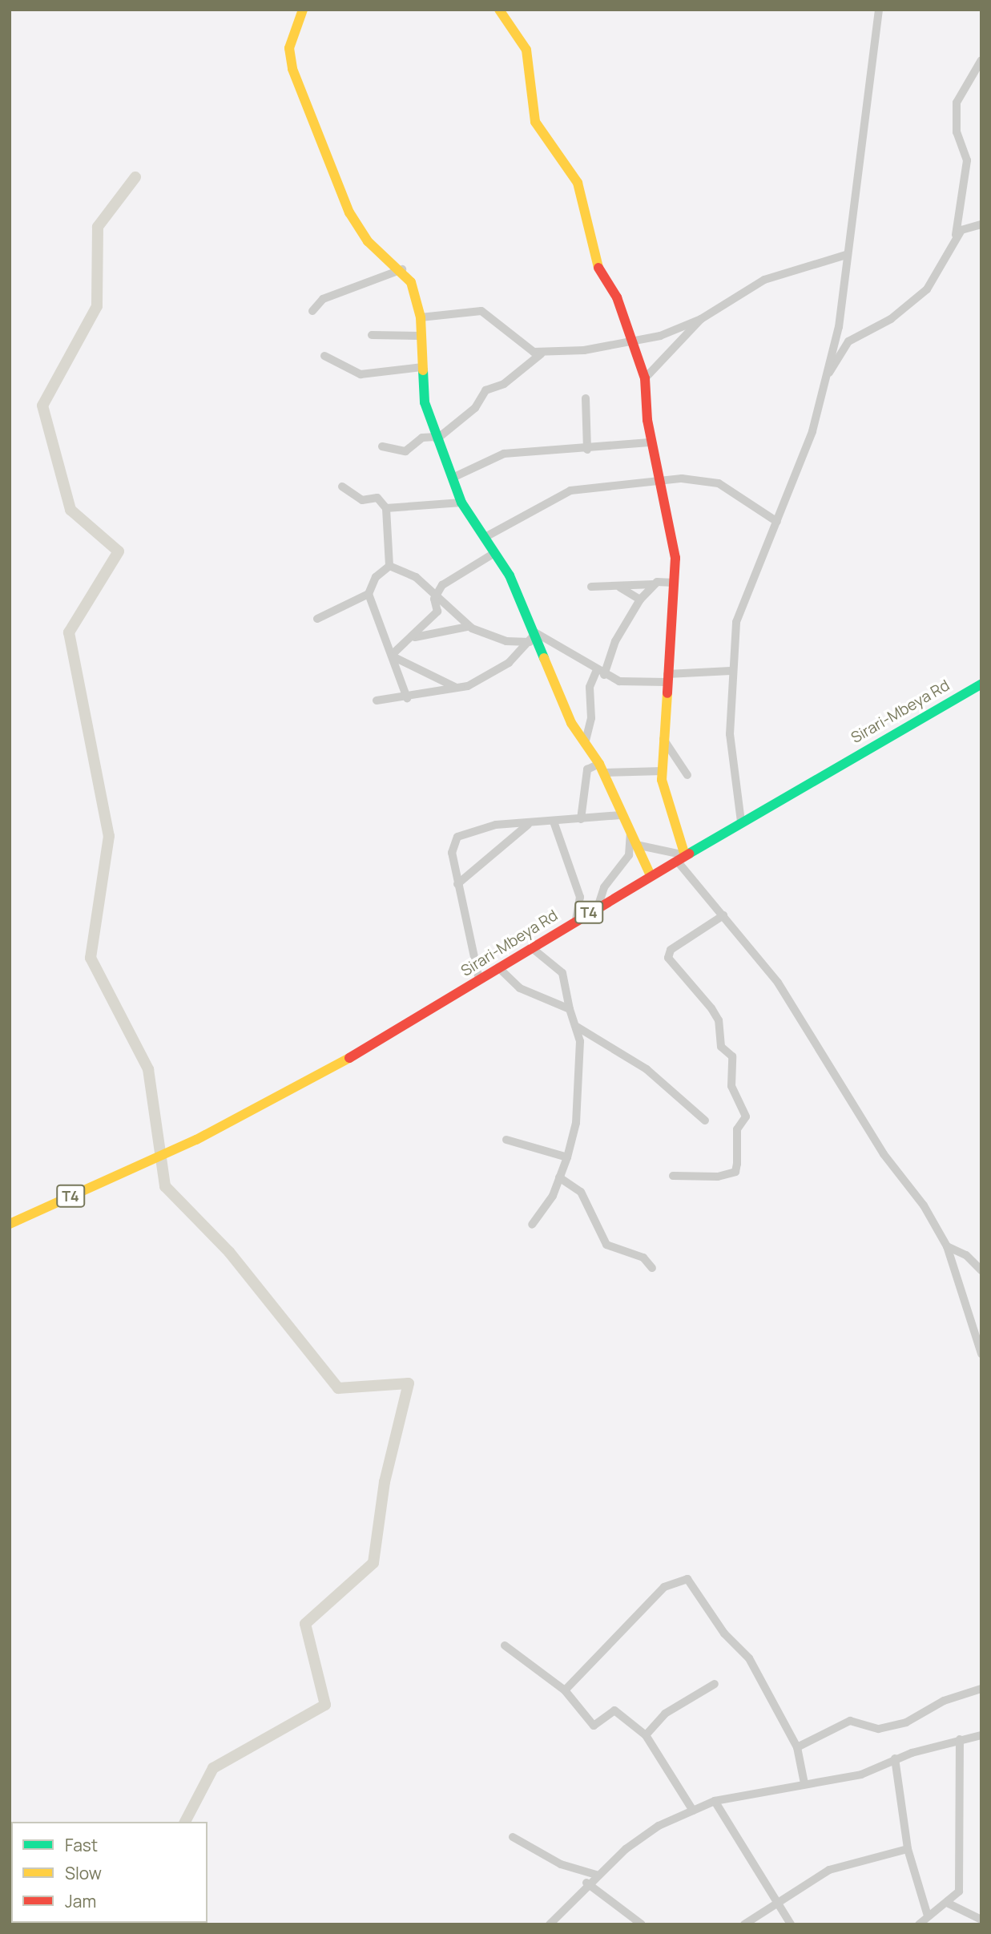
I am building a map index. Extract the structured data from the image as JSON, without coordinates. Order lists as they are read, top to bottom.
{
  "streets": {
    "main road": ["Sirari-Mbeya Rd", "T4"]
  },
  "legend": ["Fast", "Slow", "Jam"]
}
